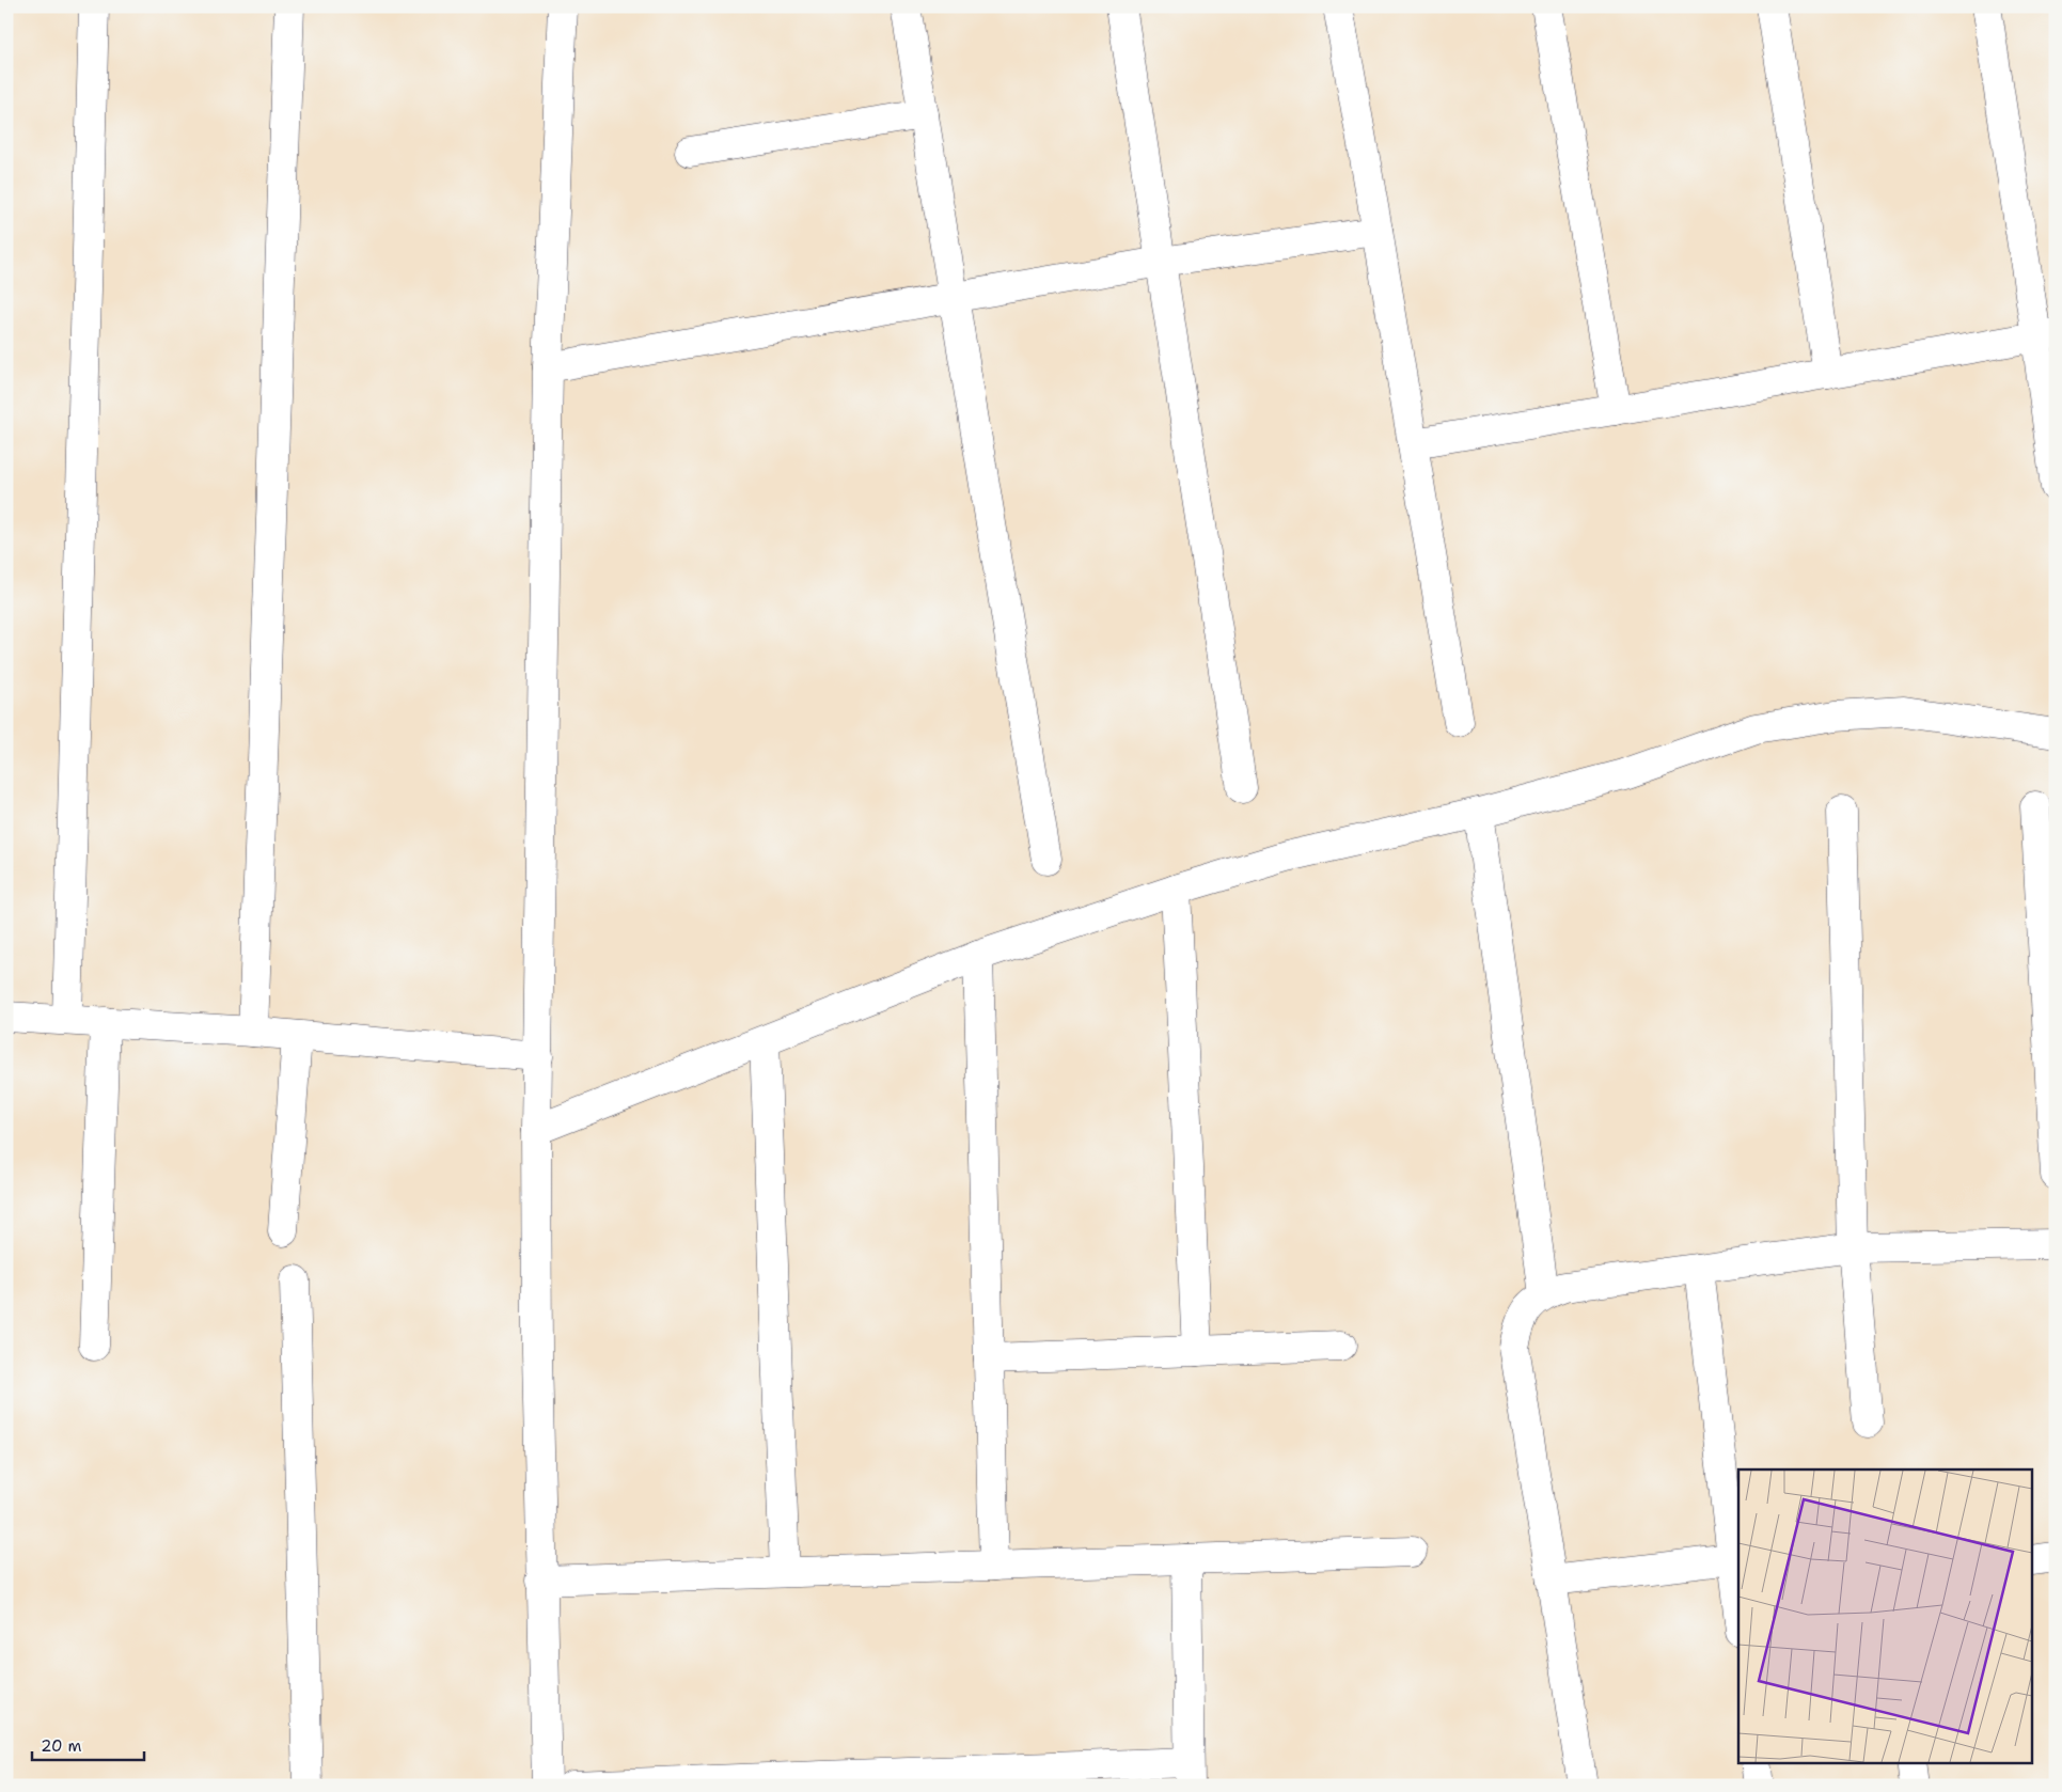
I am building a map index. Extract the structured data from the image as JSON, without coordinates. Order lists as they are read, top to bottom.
{
  "scale_bar": "20 m"
}
